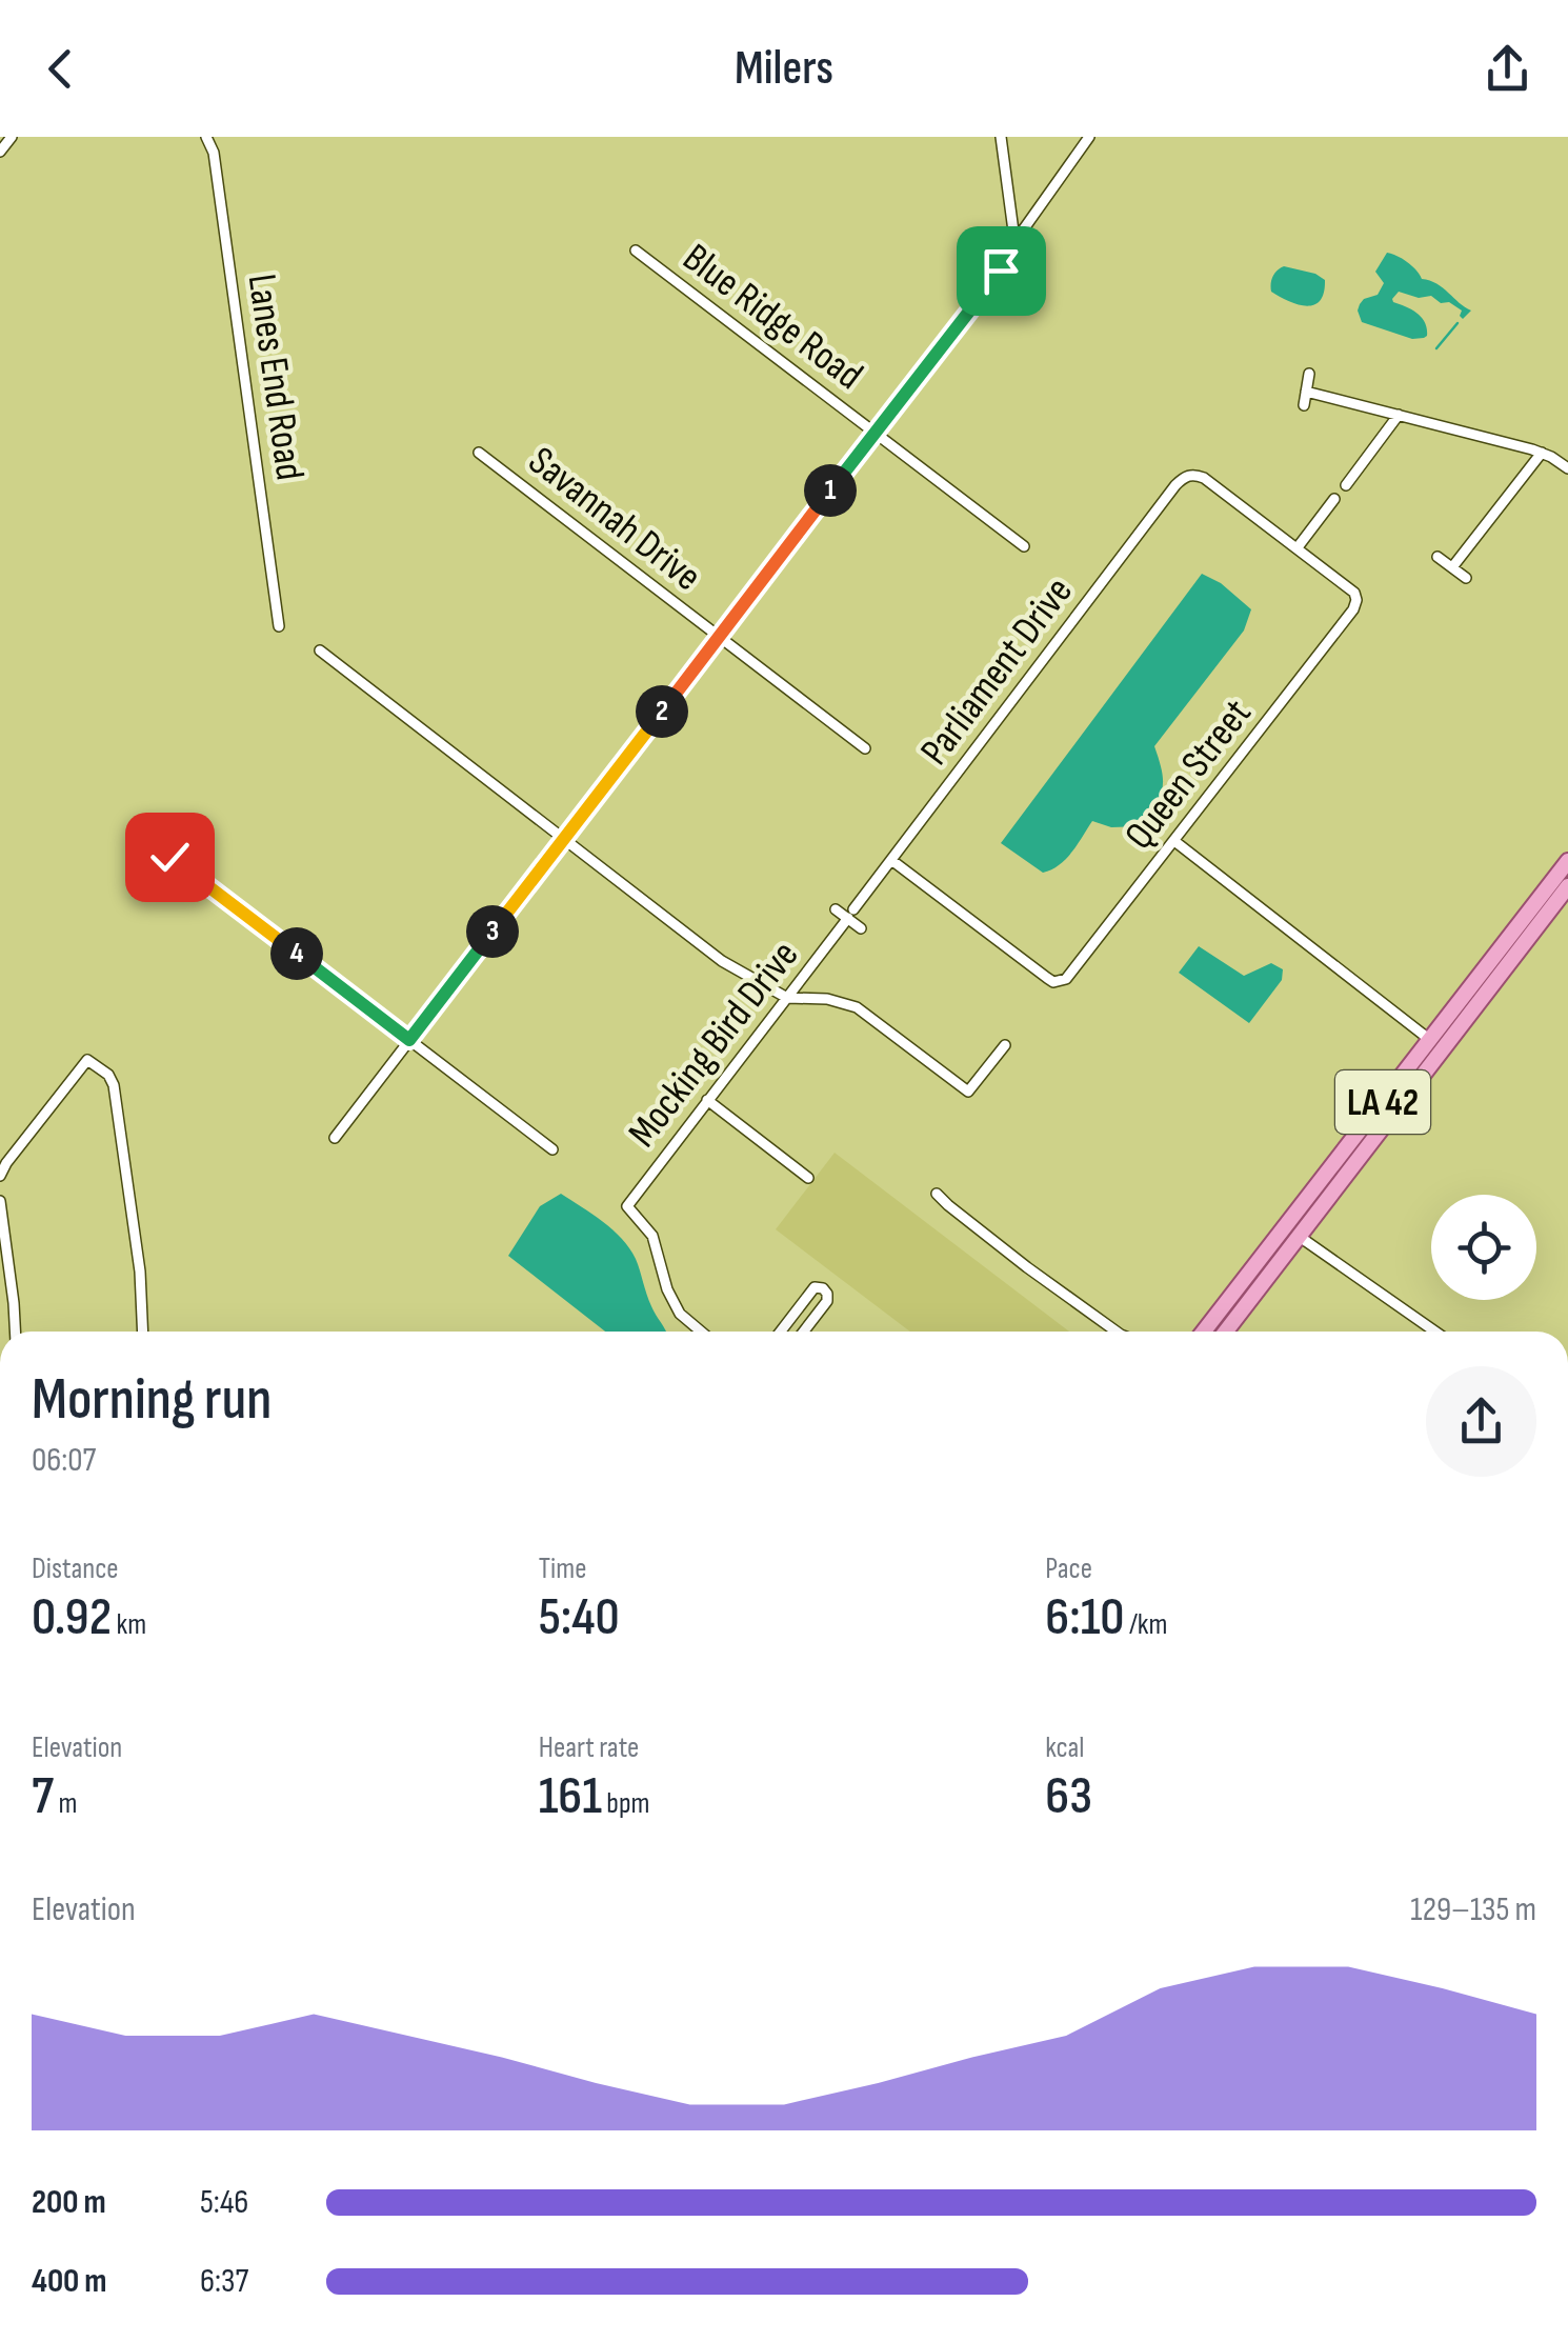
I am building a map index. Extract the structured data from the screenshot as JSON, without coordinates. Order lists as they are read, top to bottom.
{
  "streets": {
    "main road": ["LA 42"],
    "street": [
      "Blue Ridge Road",
      "Lanes End Road",
      "Savannah Drive",
      "Parliament Drive",
      "Queen Street",
      "Mocking Bird Drive"
    ]
  },
  "crossings": [
    ["Parliament Drive", "Queen Street"],
    ["Parliament Drive", "Mocking Bird Drive"]
  ],
  "page": {
    "header": "Milers",
    "pins": [
      "1",
      "2",
      "3",
      "4"
    ],
    "heading": ["Morning run", "06:07"],
    "stats": [
      ["Distance", "0.92 km"],
      ["Time", "5:40"],
      ["Pace", "6:10 /km"],
      ["Elevation", "7 m"],
      ["Heart rate", "161 bpm"],
      ["kcal", "63"]
    ],
    "chart": ["Elevation", "129–135 m"],
    "list": [
      {
        "name": "200 m",
        "note": "5:46"
      },
      {
        "name": "400 m",
        "note": "6:37"
      }
    ]
  }
}
